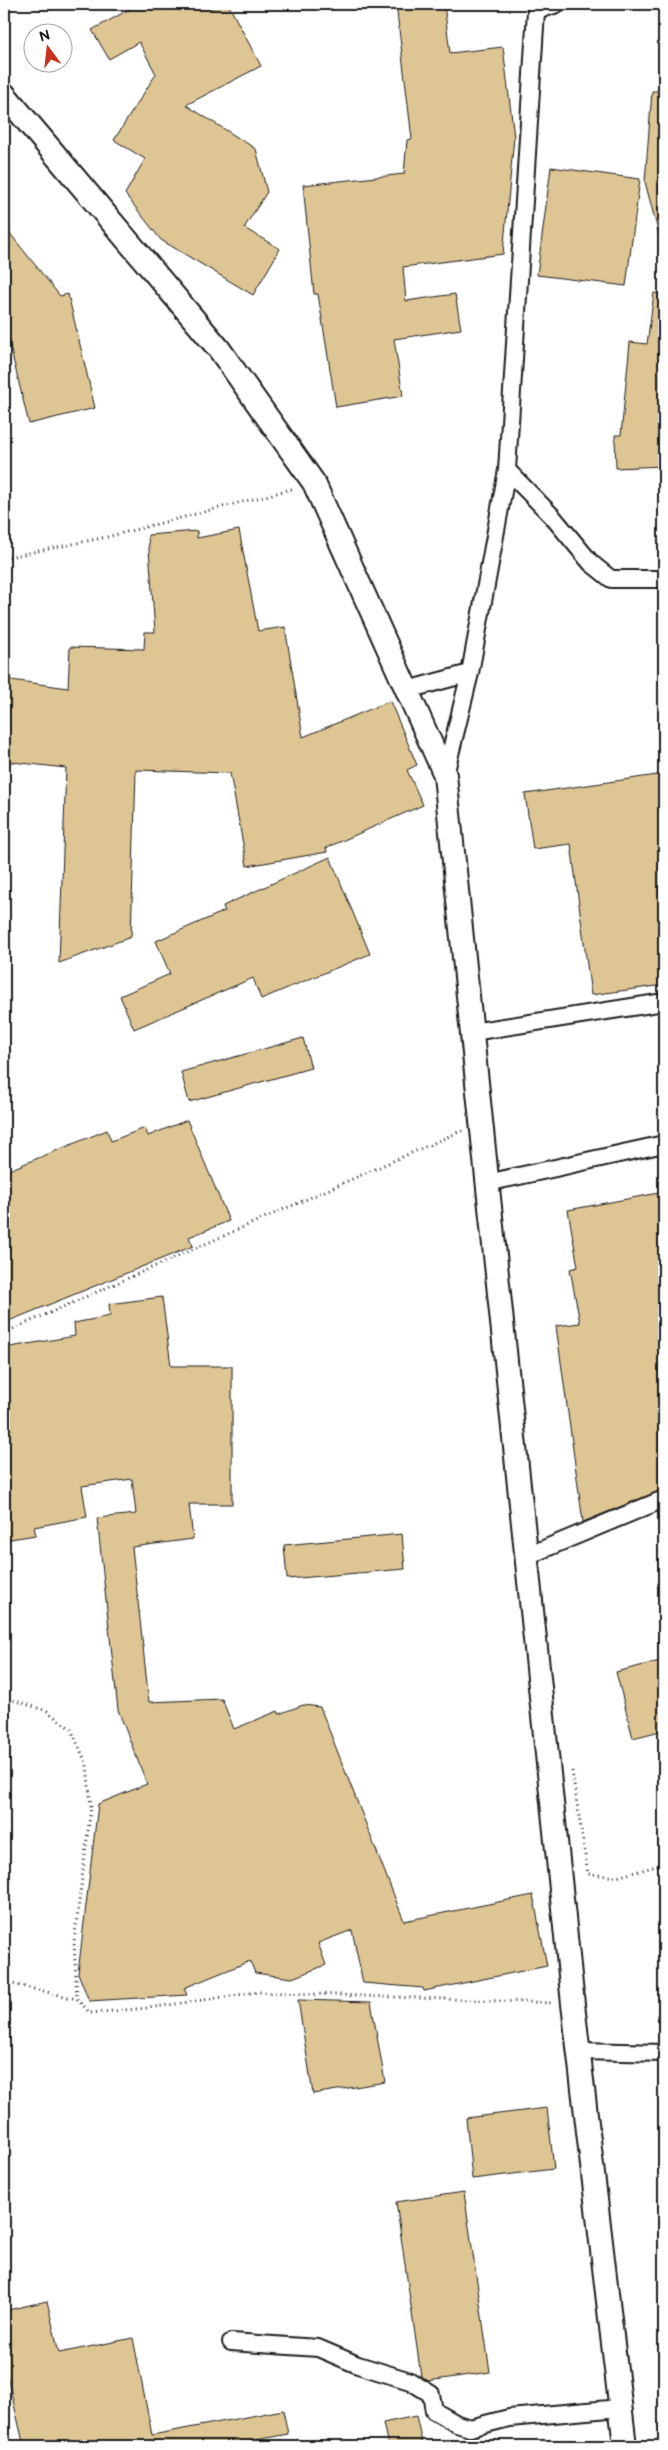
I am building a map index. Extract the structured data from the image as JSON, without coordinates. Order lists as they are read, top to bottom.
{
  "north": "top"
}
